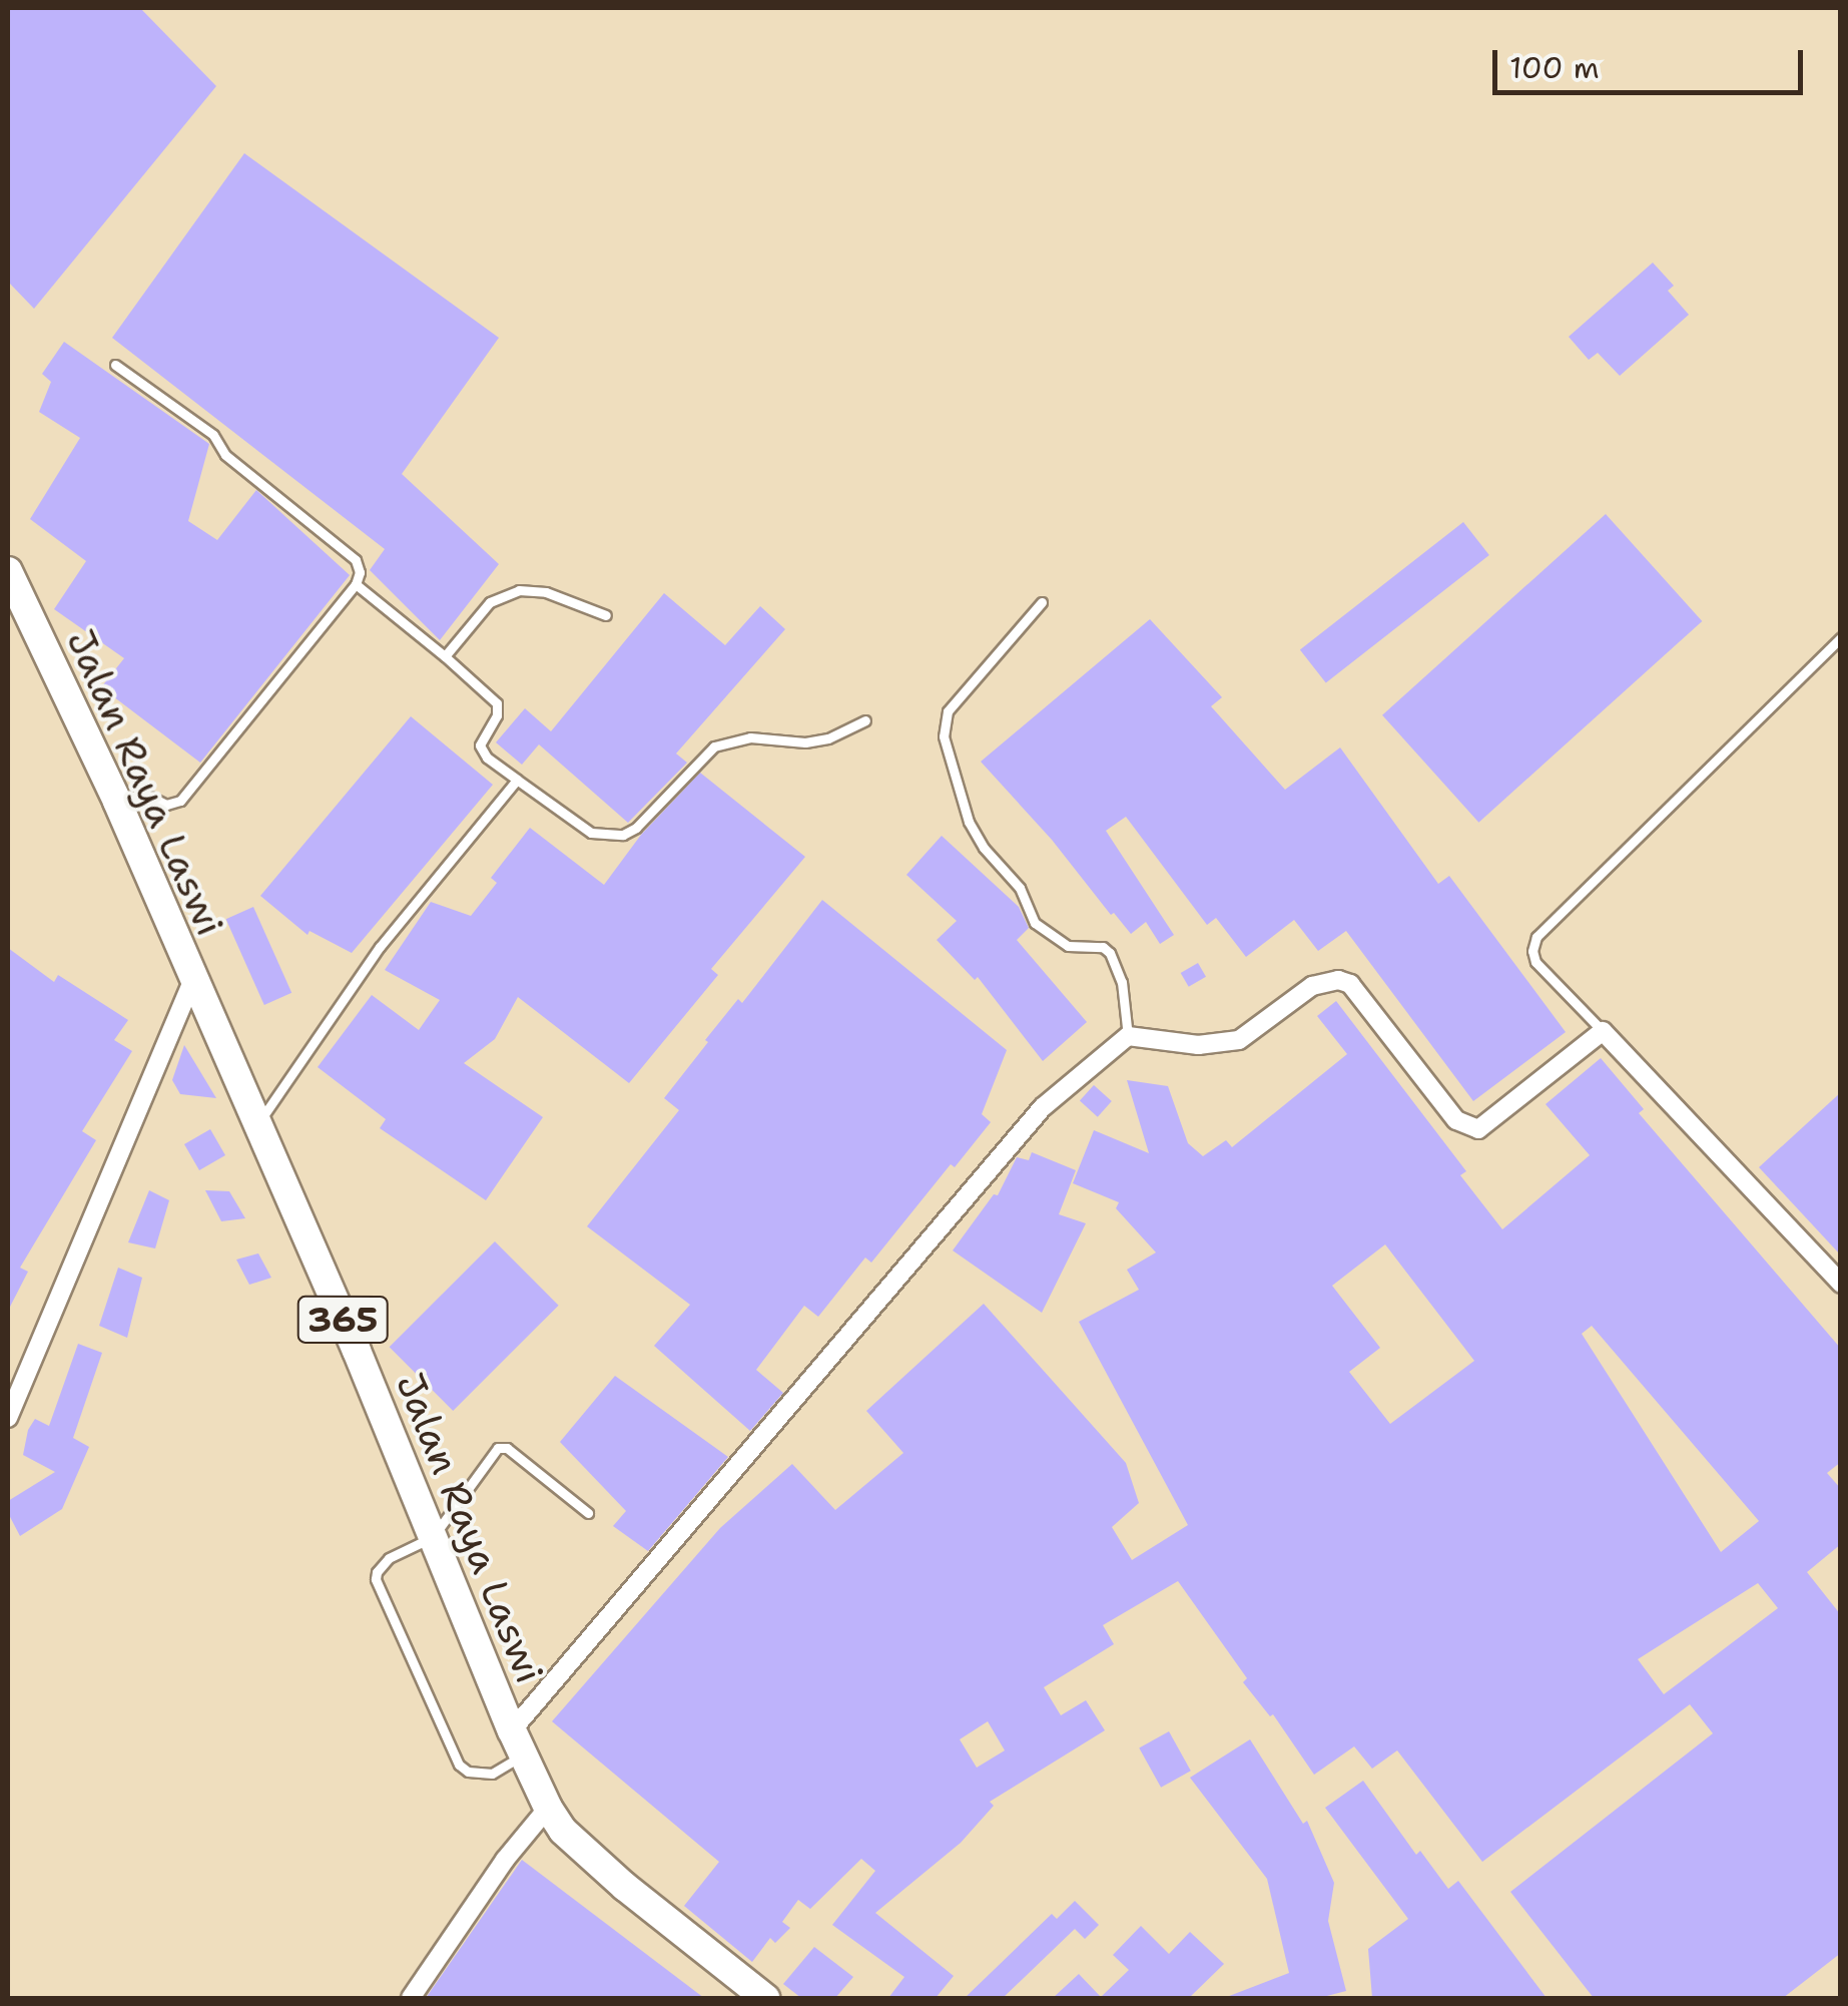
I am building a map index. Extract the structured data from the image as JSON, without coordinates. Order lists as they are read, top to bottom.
{
  "streets": {
    "main road": ["Jalan Raya Laswi", "365"]
  },
  "scale_bar": "100 m"
}
